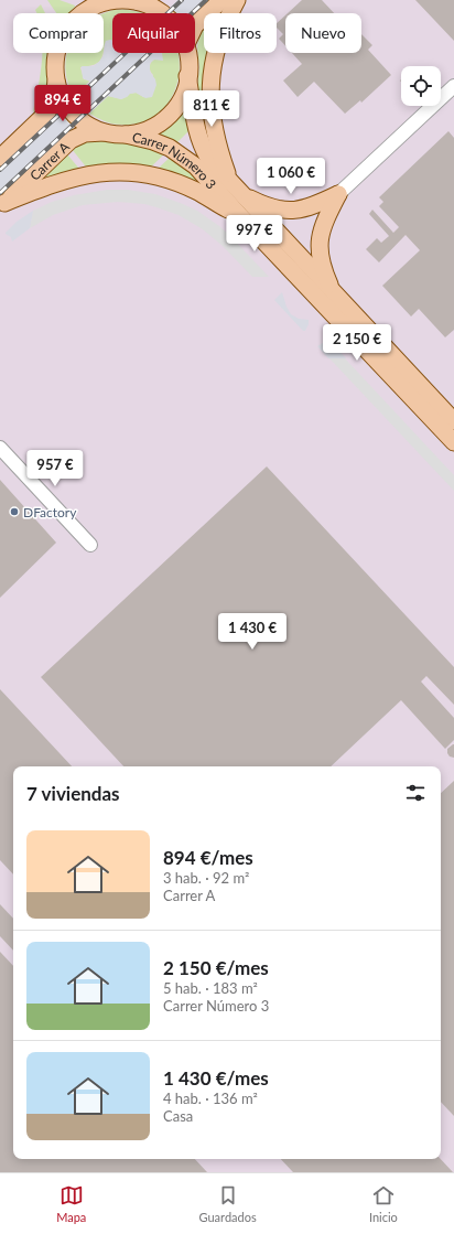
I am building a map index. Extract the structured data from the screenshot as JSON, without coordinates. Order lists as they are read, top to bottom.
{
  "streets": {
    "main road": ["Carrer A", "Carrer Número 3"]
  },
  "places": ["DFactory"],
  "page": {
    "chip": [
      "Comprar",
      "Alquilar",
      "Filtros",
      "Nuevo"
    ],
    "price": [
      "894 €",
      "811 €",
      "1 060 €",
      "997 €",
      "2 150 €",
      "957 €",
      "1 430 €"
    ],
    "heading": "7 viviendas",
    "list": [
      {
        "name": "894 €/mes",
        "note": "3 hab. · 92 m² · Carrer A"
      },
      {
        "name": "2 150 €/mes",
        "note": "5 hab. · 183 m² · Carrer Número 3"
      },
      {
        "name": "1 430 €/mes",
        "note": "4 hab. · 136 m² · Casa"
      }
    ],
    "tabs": ["Mapa", "Guardados", "Inicio"]
  }
}
